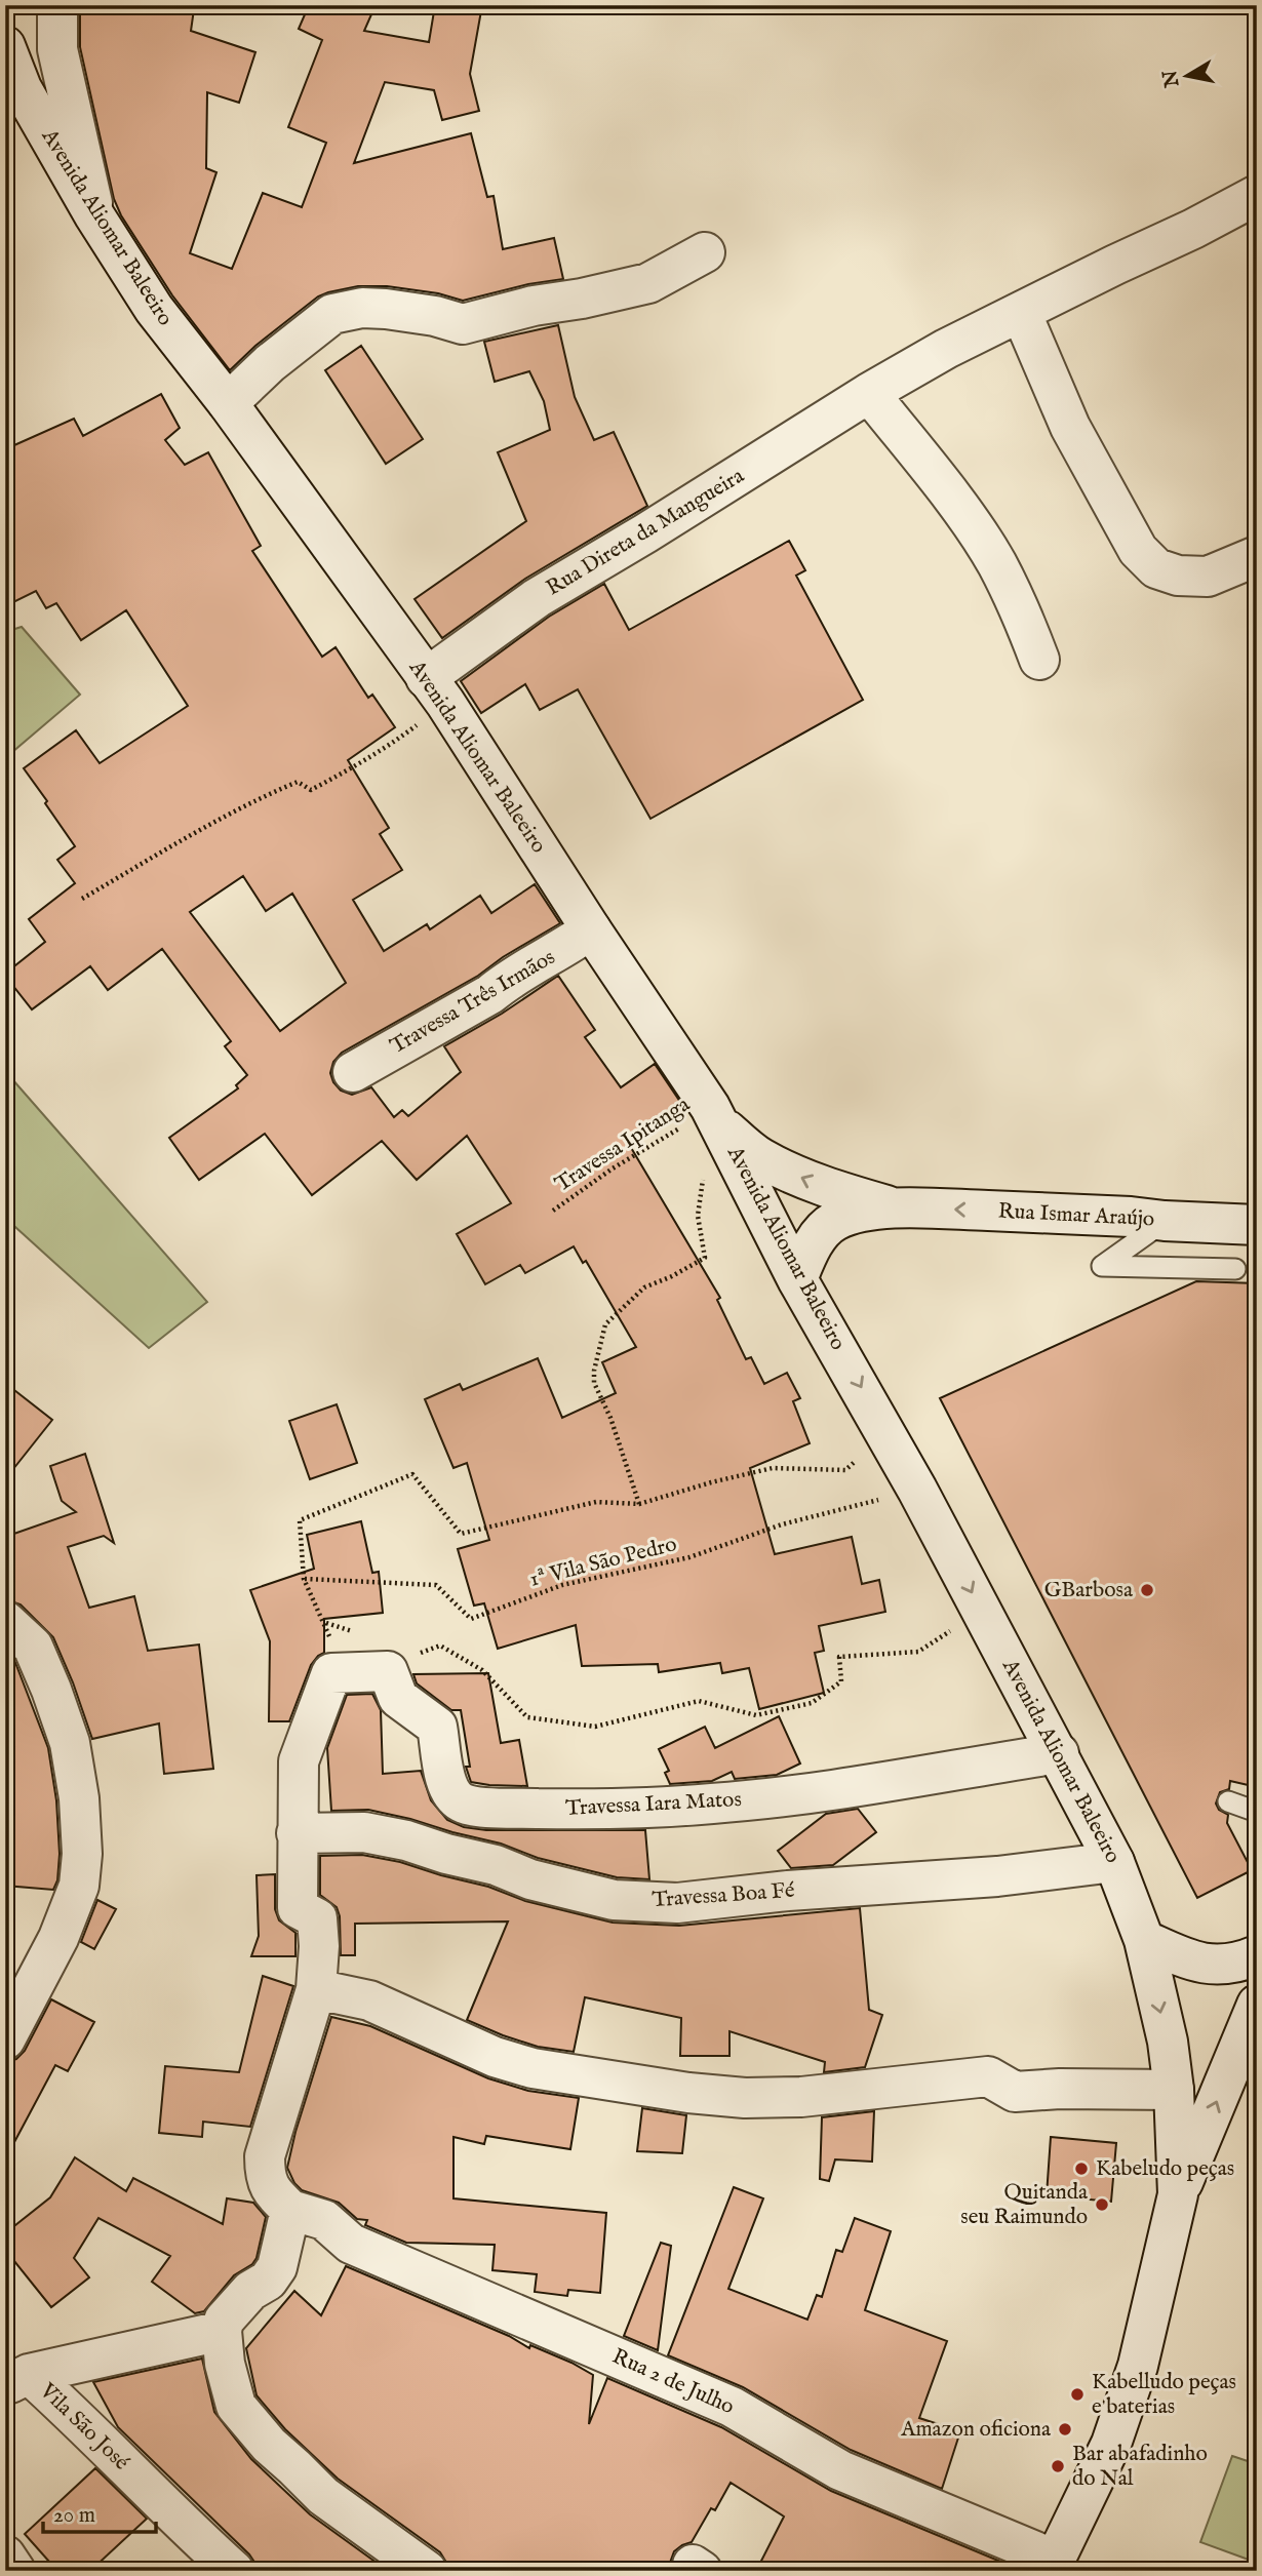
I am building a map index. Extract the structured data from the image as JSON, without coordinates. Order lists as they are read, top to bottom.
{
  "streets": {
    "street": [
      "Avenida Aliomar Baleeiro",
      "Rua Direta da Mangueira",
      "Travessa Três Irmãos",
      "Rua Ismar Araújo",
      "Travessa Iara Matos",
      "Travessa Boa Fé",
      "Rua 2 de Julho",
      "Vila São José"
    ],
    "path": ["Travessa Ipitanga", "1ª Vila São Pedro"]
  },
  "crossings": [
    ["Avenida Aliomar Baleeiro", "Rua Direta da Mangueira"],
    ["Avenida Aliomar Baleeiro", "Travessa Três Irmãos"],
    ["Avenida Aliomar Baleeiro", "Travessa Ipitanga"],
    ["Avenida Aliomar Baleeiro", "Rua Ismar Araújo"],
    ["Avenida Aliomar Baleeiro", "1ª Vila São Pedro"],
    ["Avenida Aliomar Baleeiro", "Travessa Iara Matos"],
    ["Avenida Aliomar Baleeiro", "Travessa Boa Fé"],
    ["Avenida Aliomar Baleeiro", "Rua 2 de Julho"],
    ["Travessa Ipitanga", "Rua Ismar Araújo"],
    ["Travessa Iara Matos", "Travessa Boa Fé"]
  ],
  "one_way": ["Rua Ismar Araújo"],
  "places": [
    "GBarbosa",
    "Kabeludo peças",
    "Quitanda seu Raimundo",
    "Kabelludo peças e baterias",
    "Amazon oficiona",
    "Bar abafadinho do Nal"
  ],
  "scale_bar": "20 m",
  "north": "left"
}
